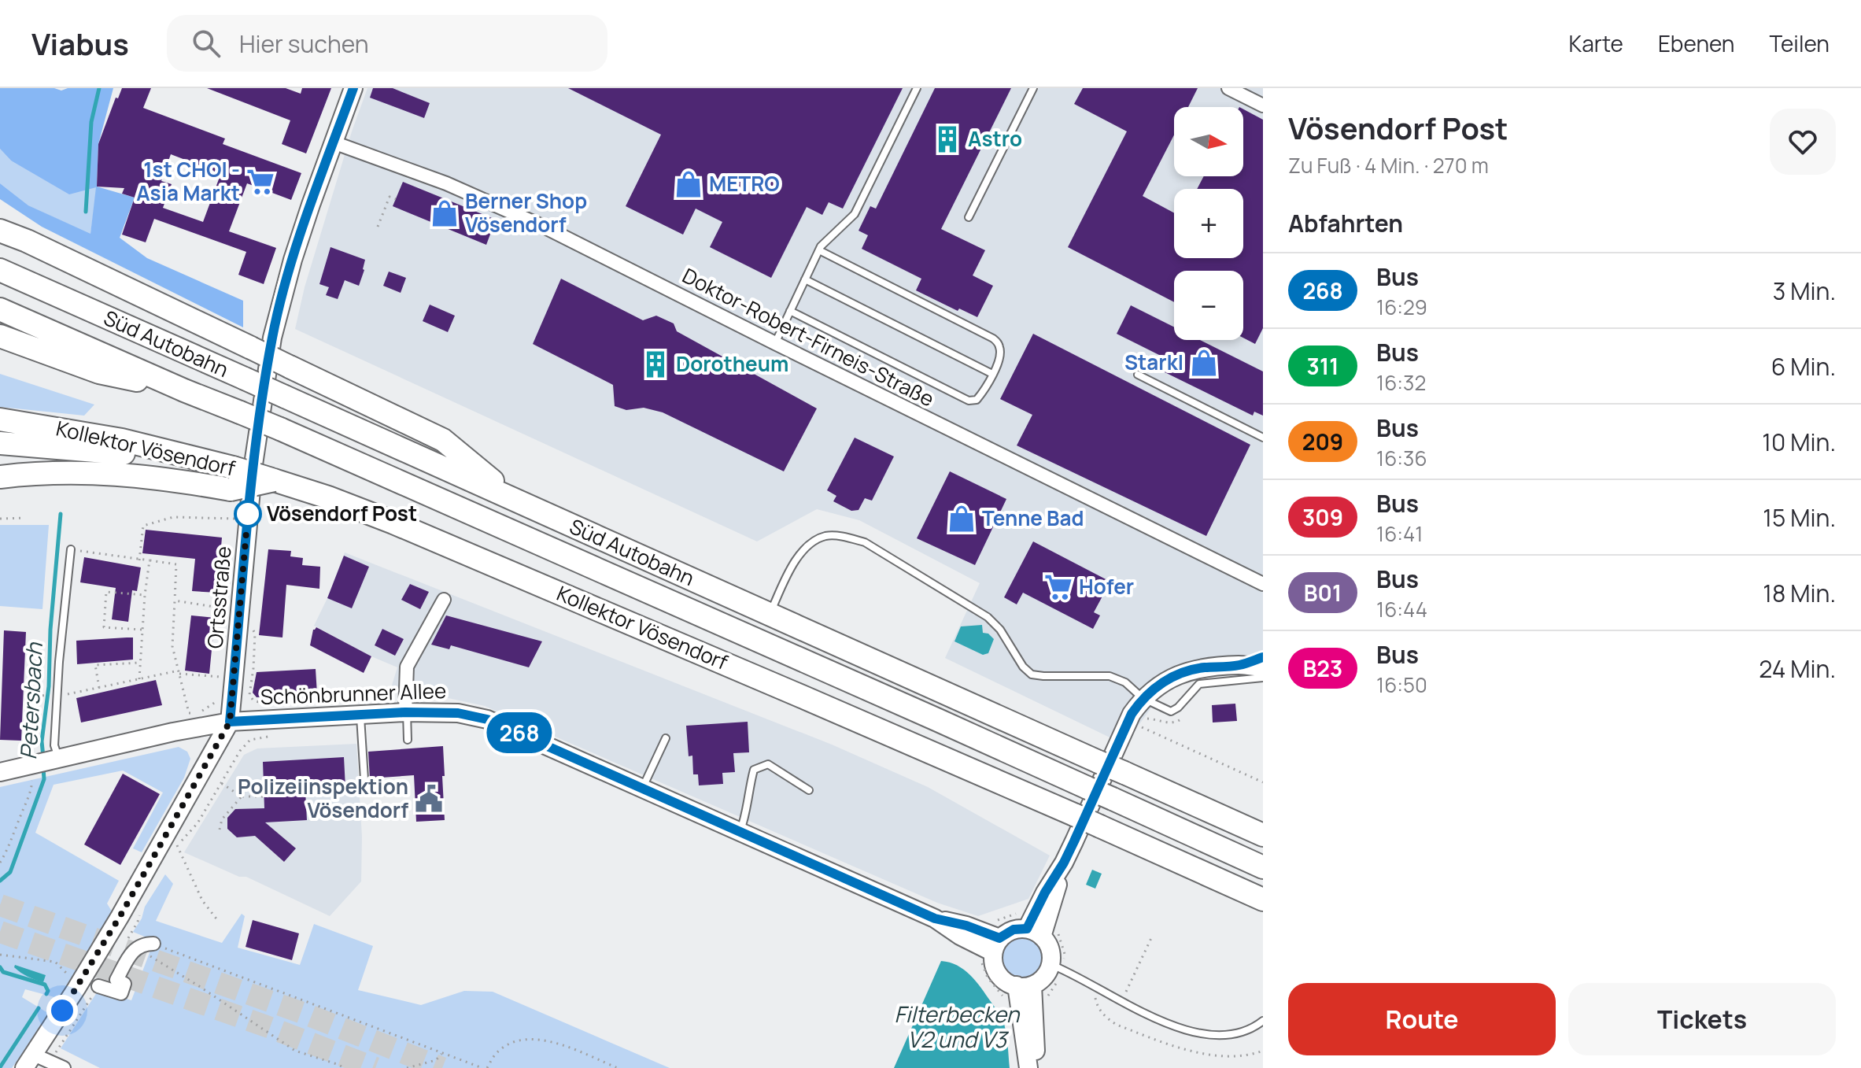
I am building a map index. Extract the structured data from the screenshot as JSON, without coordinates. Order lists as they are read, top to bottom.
{
  "streets": {
    "highway": ["Süd Autobahn", "Kollektor Vösendorf"],
    "main road": ["Ortsstraße", "Schönbrunner Allee"],
    "street": ["Doktor-Robert-Firneis-Straße"]
  },
  "crossings": [
    ["Doktor-Robert-Firneis-Straße", "Ortsstraße"],
    ["Ortsstraße", "Schönbrunner Allee"]
  ],
  "water": ["Petersbach", "Filterbecken V2 und V3"],
  "places": {
    "building": ["Astro", "Dorotheum"],
    "supermarket": ["1st CHOI - Asia Markt", "Hofer"],
    "shop": [
      "METRO",
      "Berner Shop Vösendorf",
      "Starkl",
      "Tenne Bad"
    ],
    "other": ["Vösendorf Post"],
    "public building": ["Polizeiinspektion Vösendorf"]
  },
  "lines": ["bus line 268"],
  "north": "right",
  "page": {
    "header": "Viabus",
    "search": "Hier suchen",
    "nav": ["Karte", "Ebenen", "Teilen"],
    "on_map": "268",
    "heading": [
      ["Vösendorf Post", "Zu Fuß · 4 Min. · 270 m"],
      "Abfahrten"
    ],
    "map_buttons": ["+", "−"],
    "list": [
      {
        "mark": "268",
        "name": "Bus",
        "note": "16:29",
        "value": "3 Min."
      },
      {
        "mark": "311",
        "name": "Bus",
        "note": "16:32",
        "value": "6 Min."
      },
      {
        "mark": "209",
        "name": "Bus",
        "note": "16:36",
        "value": "10 Min."
      },
      {
        "mark": "309",
        "name": "Bus",
        "note": "16:41",
        "value": "15 Min."
      },
      {
        "mark": "B01",
        "name": "Bus",
        "note": "16:44",
        "value": "18 Min."
      },
      {
        "mark": "B23",
        "name": "Bus",
        "note": "16:50",
        "value": "24 Min."
      }
    ],
    "buttons": ["Route", "Tickets"]
  }
}
